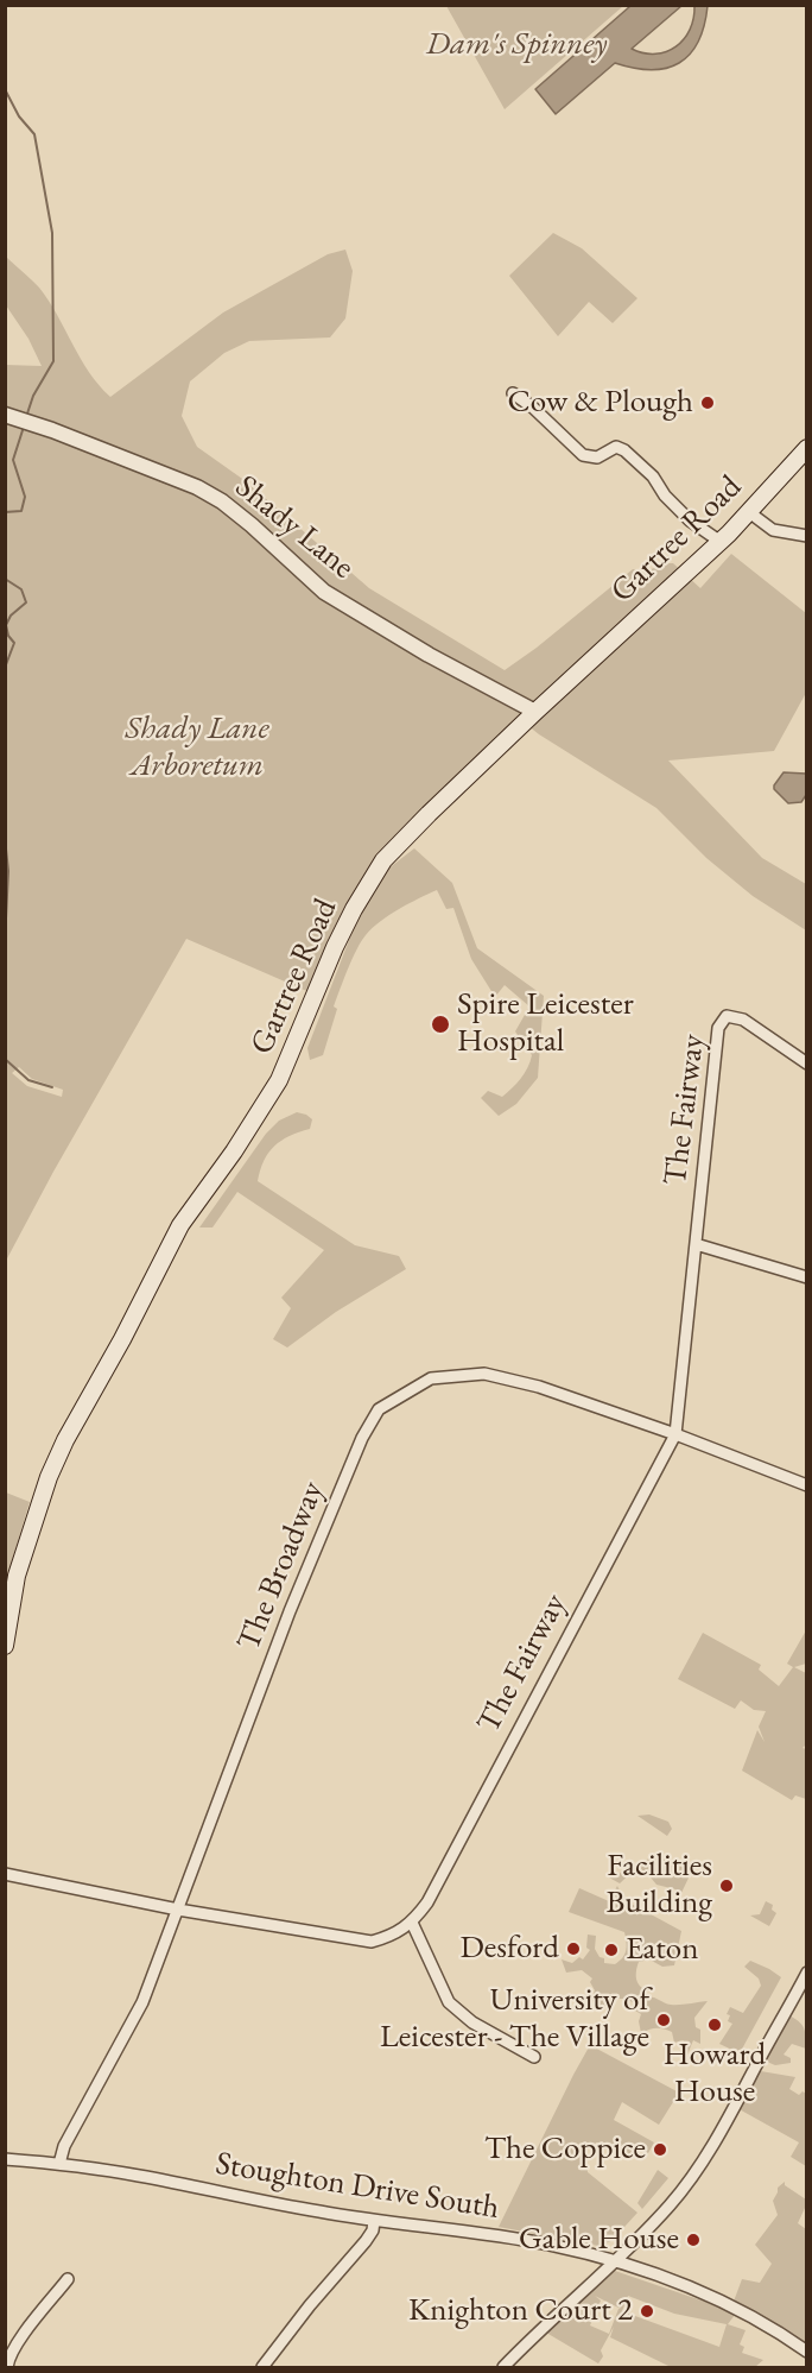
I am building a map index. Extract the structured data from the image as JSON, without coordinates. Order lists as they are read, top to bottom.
{
  "streets": {
    "main road": ["Gartree Road"],
    "street": [
      "Shady Lane",
      "The Fairway",
      "The Broadway",
      "Stoughton Drive South"
    ]
  },
  "crossings": [
    ["Shady Lane", "Gartree Road"],
    ["The Fairway", "The Broadway"],
    ["The Broadway", "Stoughton Drive South"]
  ],
  "parks": ["Dam's Spinney", "Shady Lane Arboretum"],
  "places": [
    "Cow & Plough",
    "Spire Leicester Hospital",
    "Facilities Building",
    "Desford",
    "Eaton",
    "University of Leicester - The Village",
    "Howard House",
    "The Coppice",
    "Gable House",
    "Knighton Court 2"
  ]
}
